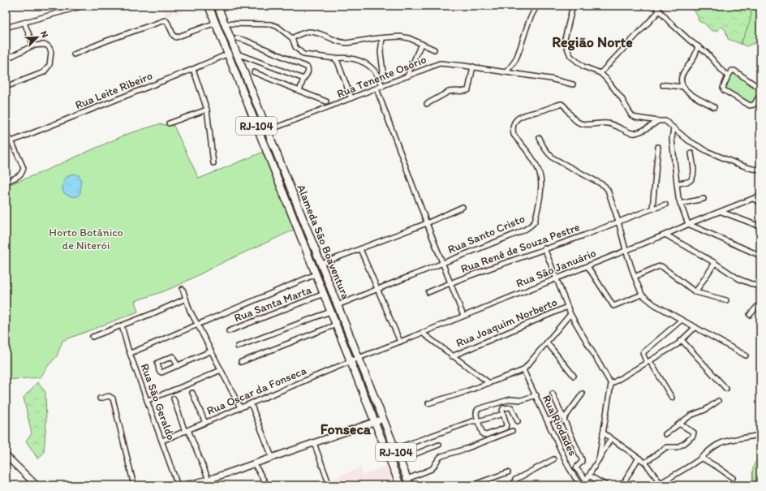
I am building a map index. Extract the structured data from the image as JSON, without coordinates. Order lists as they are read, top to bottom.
{
  "streets": {
    "highway": ["RJ-104", "Alameda São Boaventura"],
    "street": [
      "Rua Tenente Osório",
      "Rua Leite Ribeiro",
      "Rua Santo Cristo",
      "Rua Renê de Souza Pestre",
      "Rua São Januário",
      "Rua Santa Marta",
      "Rua Joaquim Norberto",
      "Rua Oscar da Fonseca",
      "Rua São Geraldo",
      "Rua Riodades"
    ]
  },
  "crossings": [
    ["Rua Tenente Osório", "Alameda São Boaventura"],
    ["Rua Leite Ribeiro", "Alameda São Boaventura"],
    ["Rua Santo Cristo", "Alameda São Boaventura"],
    ["Alameda São Boaventura", "Rua São Januário"],
    ["Alameda São Boaventura", "Rua Santa Marta"],
    ["Alameda São Boaventura", "Rua Oscar da Fonseca"],
    ["Rua São Januário", "Rua Oscar da Fonseca"],
    ["Rua Oscar da Fonseca", "Rua São Geraldo"]
  ],
  "districts": ["Região Norte", "Fonseca"],
  "parks": ["Horto Botânico de Niterói"],
  "north": "top right"
}
